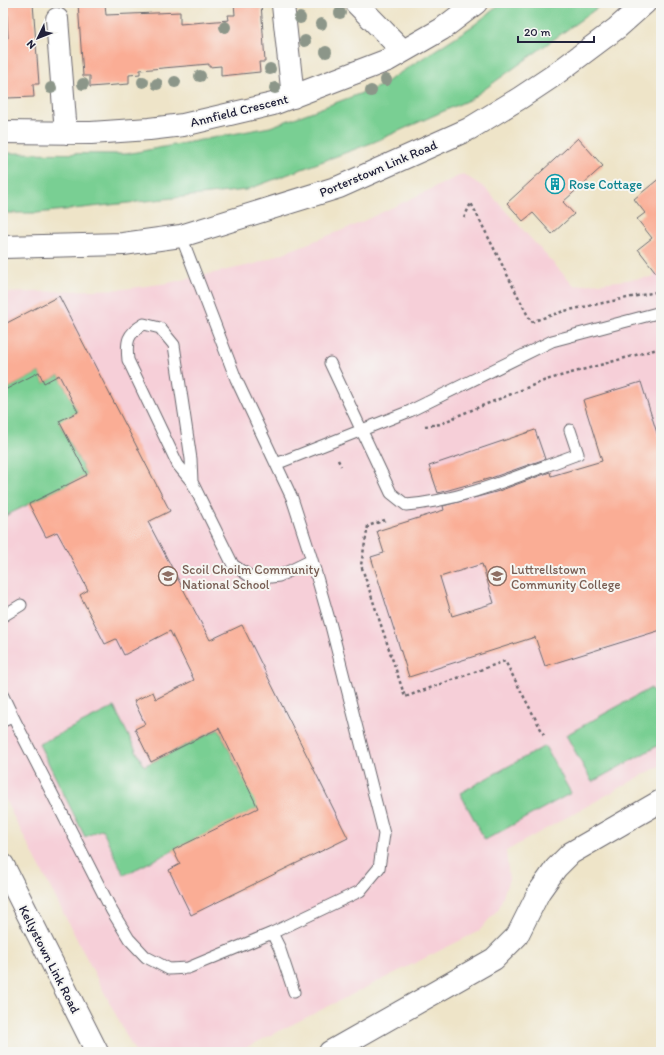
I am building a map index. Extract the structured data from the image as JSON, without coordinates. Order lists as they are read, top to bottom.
{
  "streets": {
    "street": ["Annfield Crescent", "Porterstown Link Road", "Kellystown Link Road"]
  },
  "places": {
    "building": ["Rose Cottage"],
    "school or university": ["Scoil Choilm Community National School", "Luttrellstown Community College"]
  },
  "scale_bar": "20 m",
  "north": "bottom left"
}
